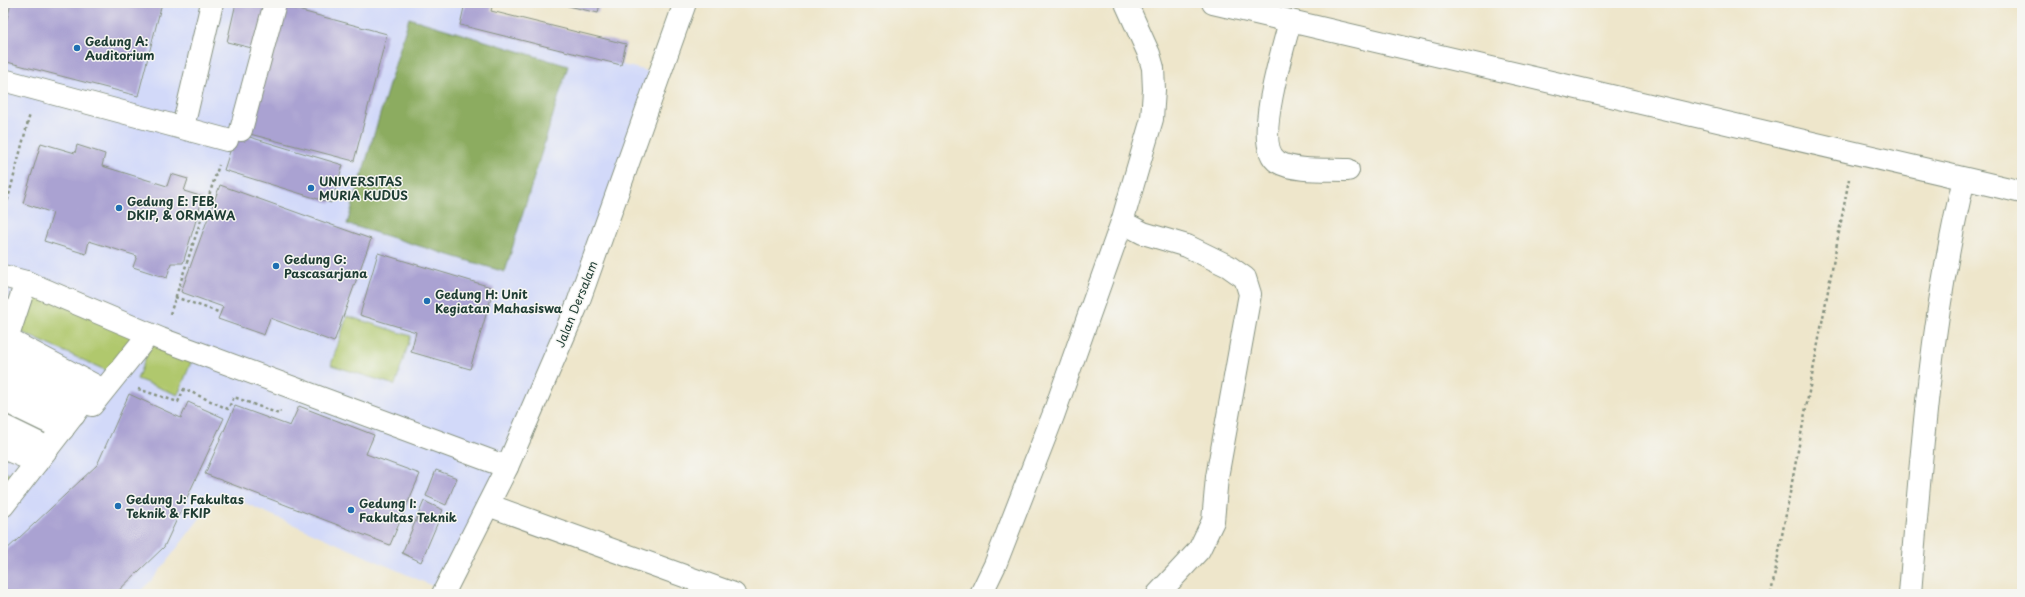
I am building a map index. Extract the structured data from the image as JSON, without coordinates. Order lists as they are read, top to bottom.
{
  "streets": {
    "street": ["Jalan Dersalam"]
  },
  "places": [
    "Gedung A: Auditorium",
    "UNIVERSITAS MURIA KUDUS",
    "Gedung E: FEB, DKIP, & ORMAWA",
    "Gedung G: Pascasarjana",
    "Gedung H: Unit Kegiatan Mahasiswa",
    "Gedung J: Fakultas Teknik & FKIP",
    "Gedung I: Fakultas Teknik"
  ]
}
